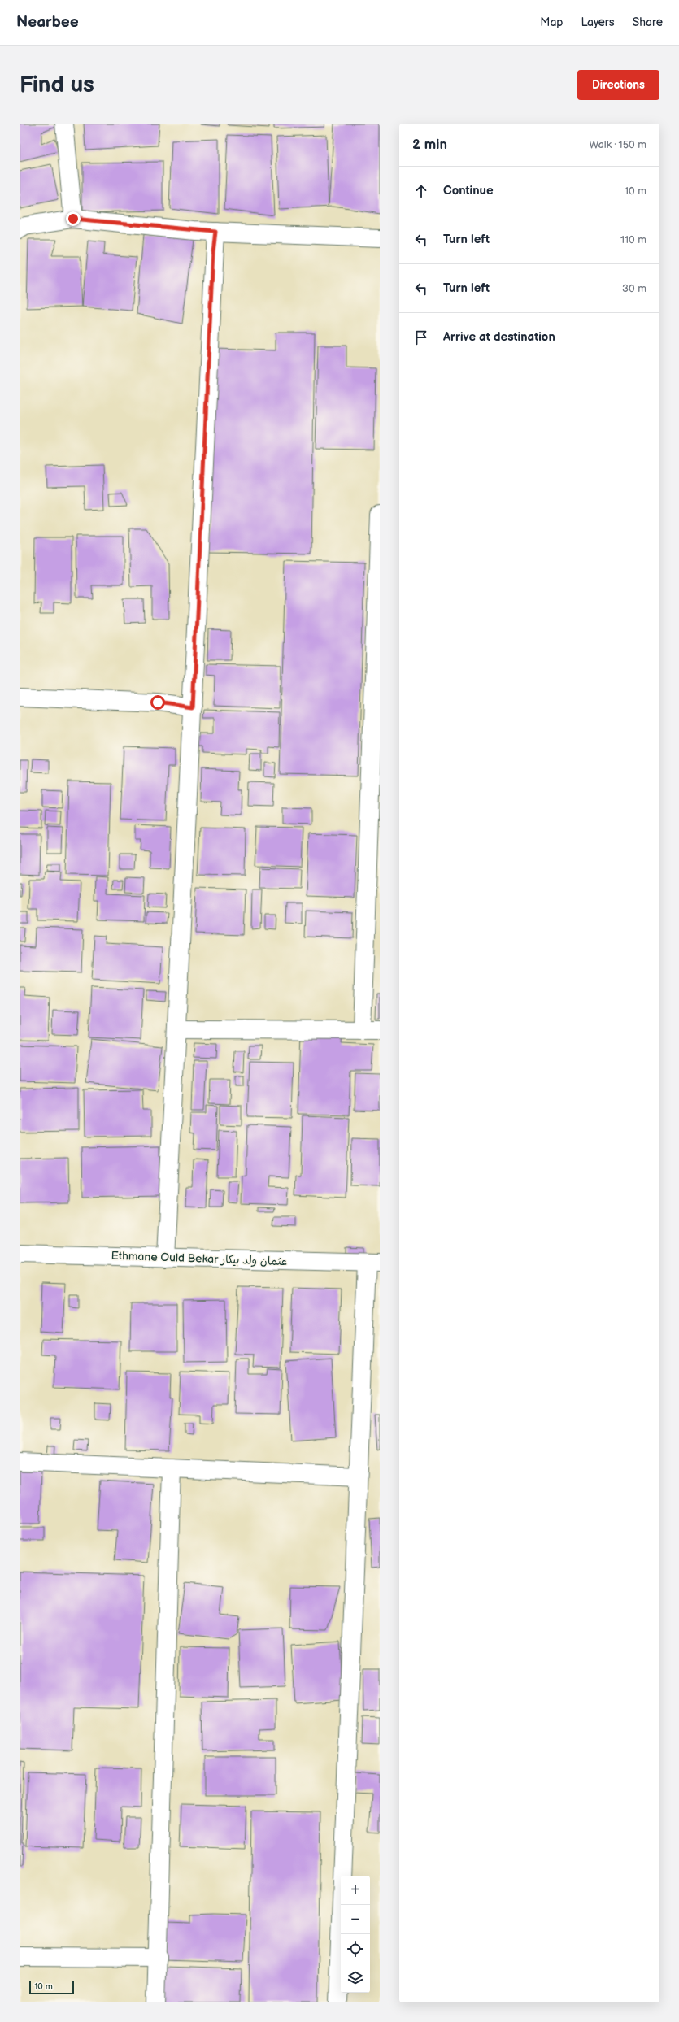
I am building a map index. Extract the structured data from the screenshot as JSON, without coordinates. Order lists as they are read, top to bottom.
{
  "streets": {
    "street": ["Ethmane Ould Bekar عثمان ولد بيكار"]
  },
  "scale_bar": "10 m",
  "page": {
    "header": "Nearbee",
    "nav": ["Map", "Layers", "Share"],
    "buttons": "Directions",
    "title": "Find us",
    "heading": ["2 min", "Walk · 150 m"],
    "list": [
      ["Continue", "10 m"],
      ["Turn left", "110 m"],
      ["Turn left", "30 m"],
      "Arrive at destination"
    ],
    "map_buttons": ["+", "−"],
    "scale": "10 m"
  }
}
